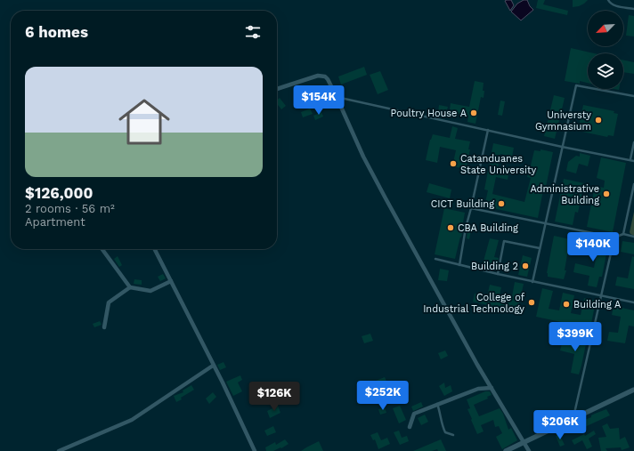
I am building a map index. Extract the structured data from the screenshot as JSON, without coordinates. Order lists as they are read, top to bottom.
{
  "places": [
    "Poultry House A",
    "Universty Gymnasium",
    "Catanduanes State University",
    "Administrative Building",
    "CICT Building",
    "CBA Building",
    "Building 2",
    "College of Industrial Technology",
    "Building A"
  ],
  "north": "bottom left",
  "page": {
    "heading": "6 homes",
    "list": [
      {
        "name": "$126,000",
        "note": "2 rooms · 56 m² · Apartment"
      }
    ],
    "price": [
      "$154K",
      "$140K",
      "$399K",
      "$252K",
      "$126K",
      "$206K"
    ]
  }
}
